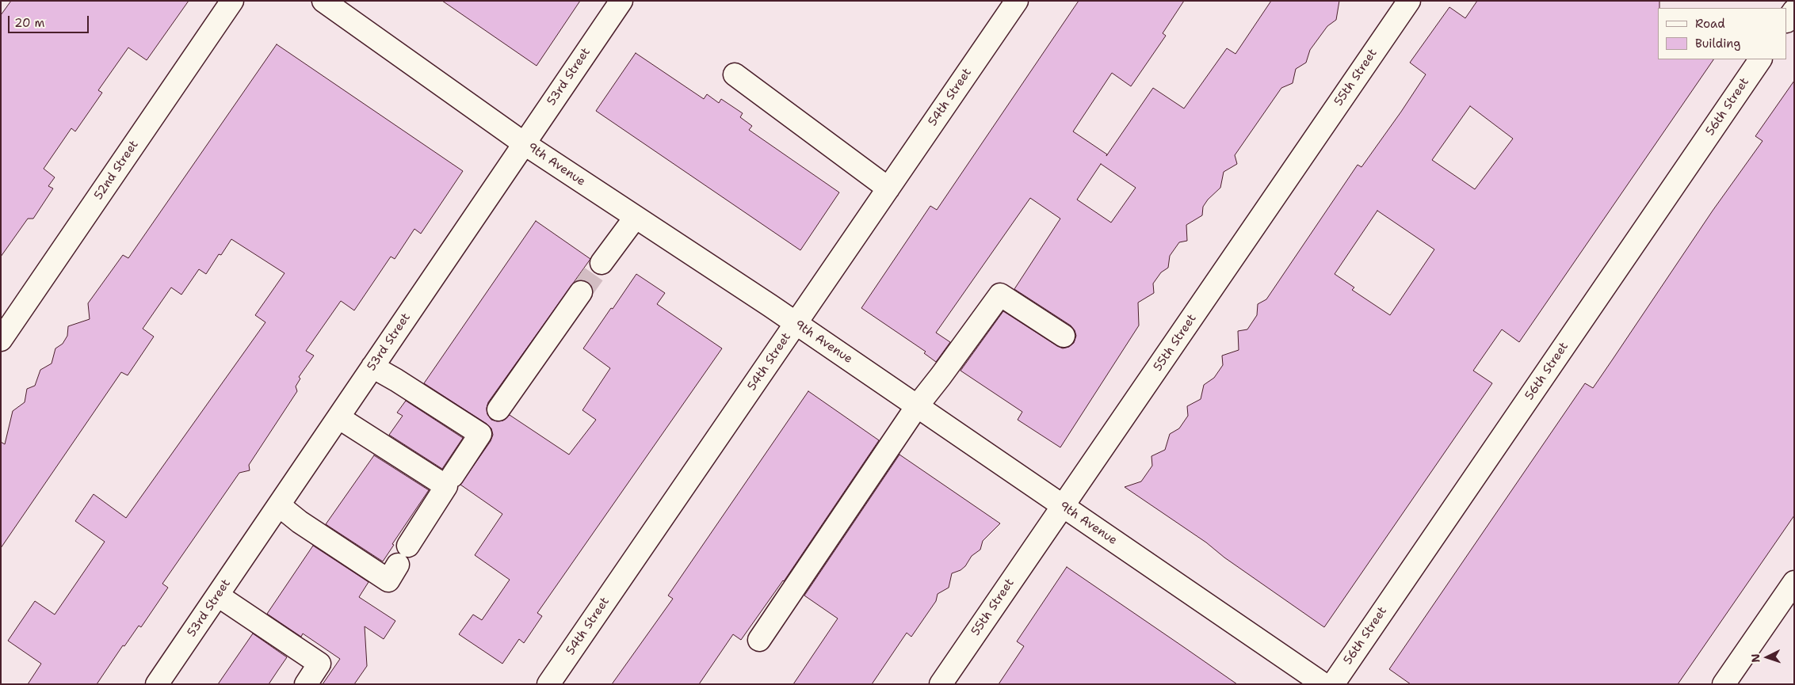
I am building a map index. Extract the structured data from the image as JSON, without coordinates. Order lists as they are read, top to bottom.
{
  "streets": {
    "street": [
      "53rd Street",
      "55th Street",
      "54th Street",
      "56th Street",
      "9th Avenue",
      "52nd Street"
    ]
  },
  "crossings": [
    ["53rd Street", "9th Avenue"],
    ["55th Street", "9th Avenue"],
    ["54th Street", "9th Avenue"]
  ],
  "legend": ["Road", "Building"],
  "scale_bar": "20 m",
  "north": "left"
}
